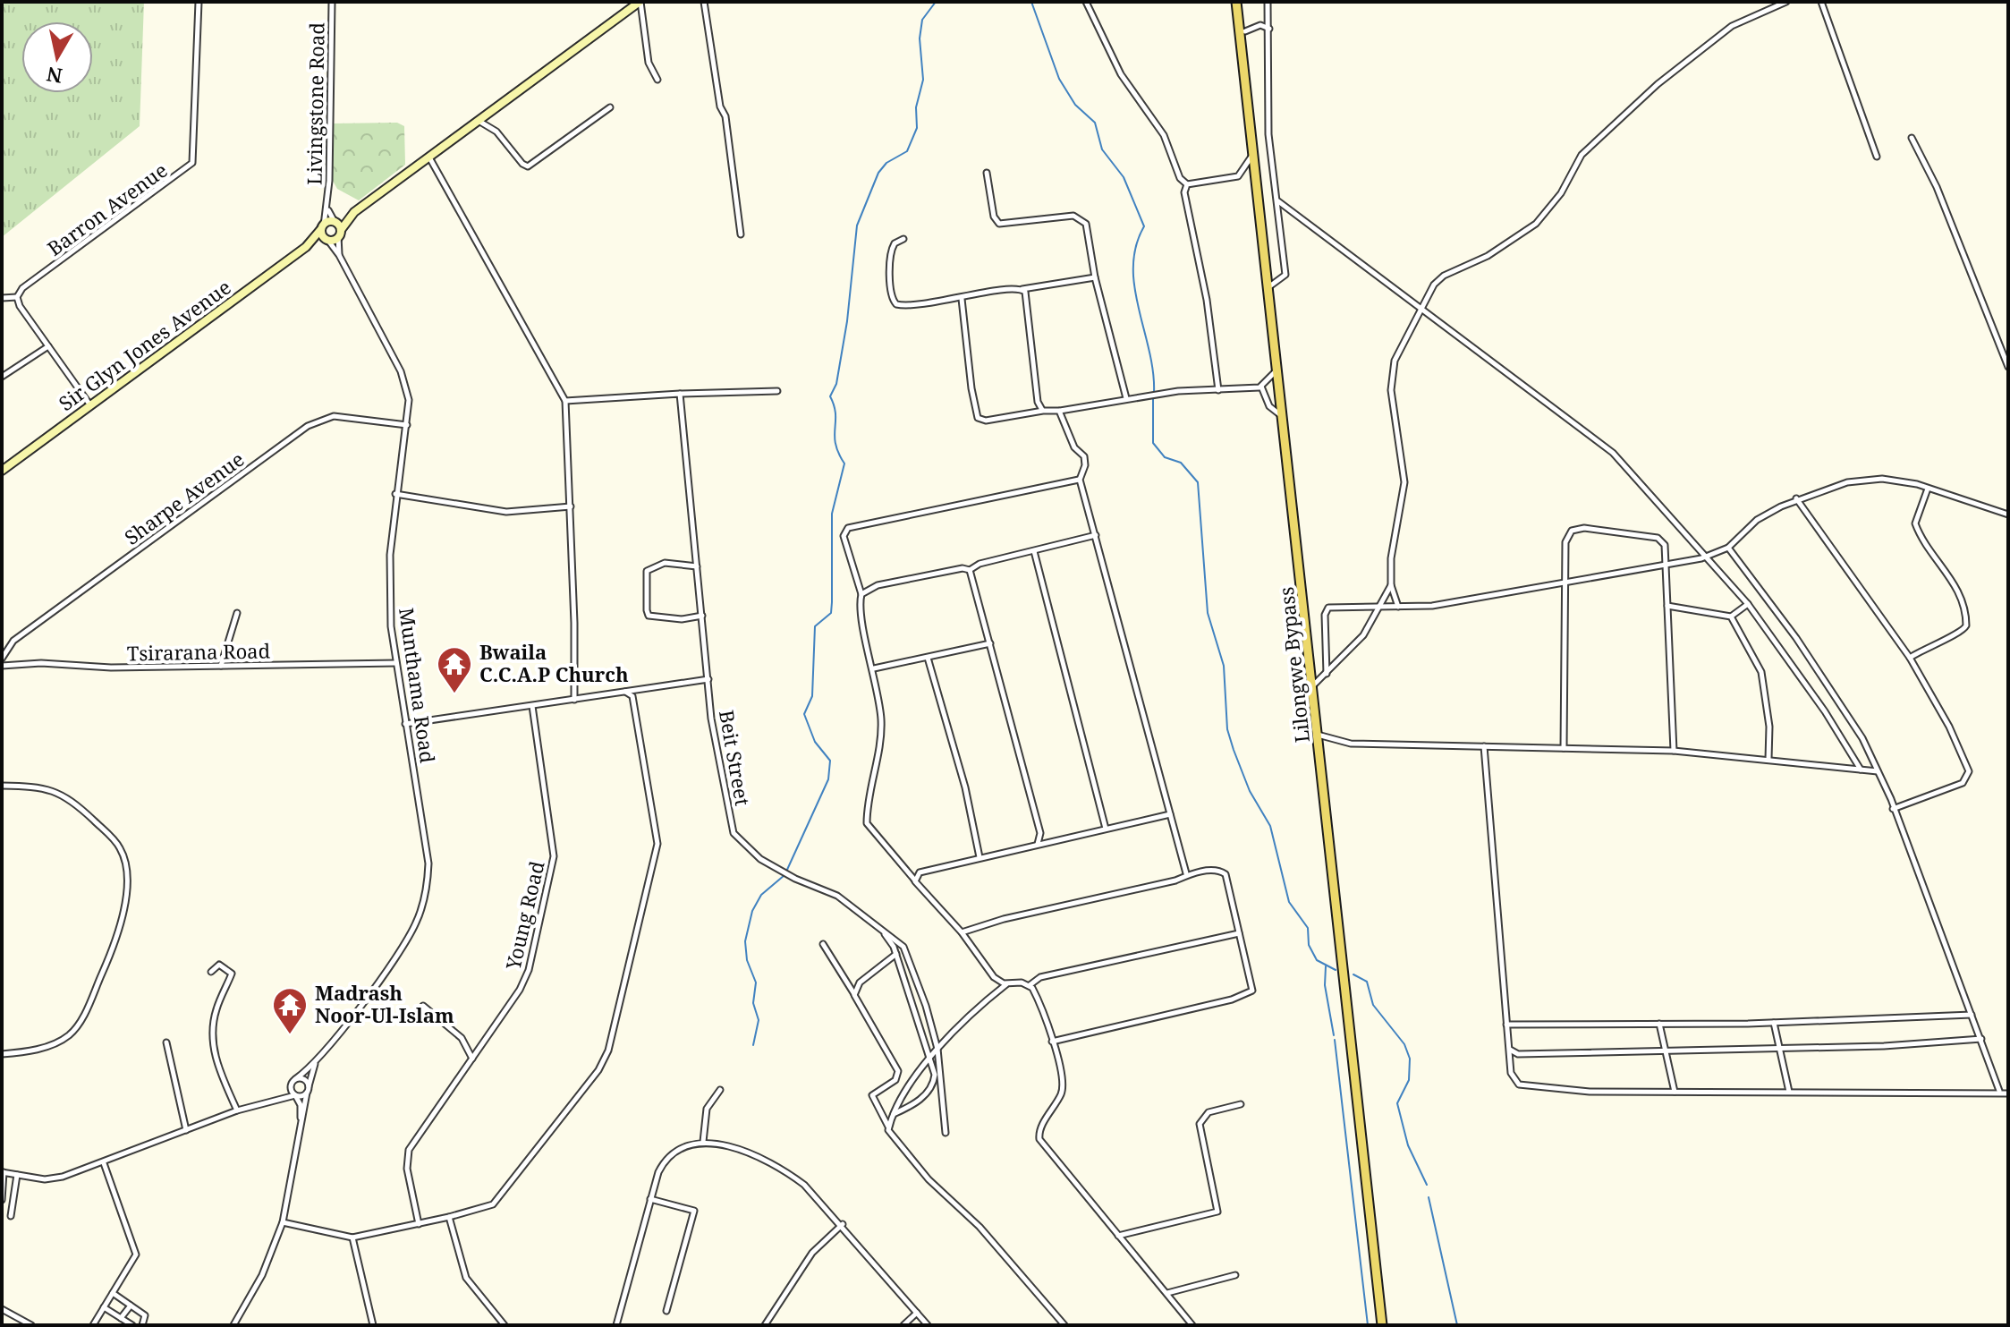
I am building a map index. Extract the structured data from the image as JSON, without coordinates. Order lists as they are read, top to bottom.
{
  "streets": {
    "main road": ["Sir Glyn Jones Avenue", "Lilongwe Bypass"],
    "street": [
      "Livingstone Road",
      "Barron Avenue",
      "Sharpe Avenue",
      "Tsirarana Road",
      "Munthama Road",
      "Beit Street",
      "Young Road"
    ]
  },
  "crossings": [
    ["Sharpe Avenue", "Munthama Road"],
    ["Tsirarana Road", "Munthama Road"]
  ],
  "places": {
    "temple": ["Bwaila C.C.A.P Church", "Madrash Noor-Ul-Islam"]
  },
  "north": "bottom"
}
